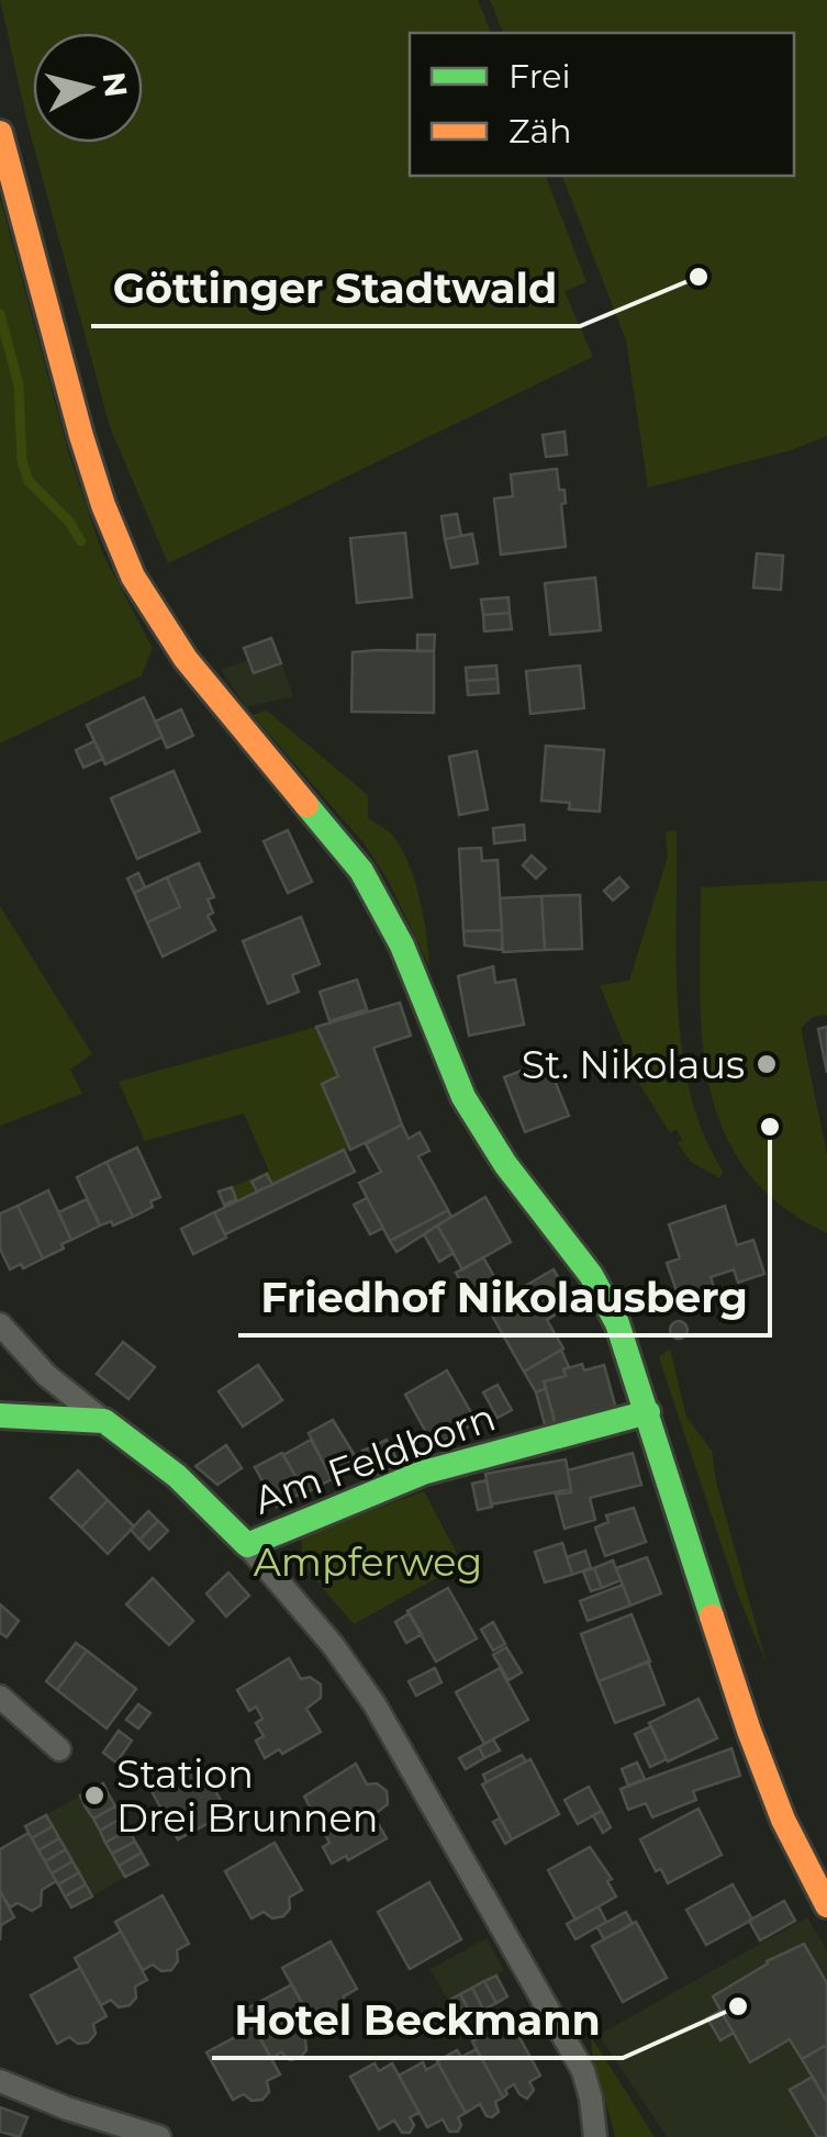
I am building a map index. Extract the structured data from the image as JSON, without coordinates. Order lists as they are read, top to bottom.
{
  "streets": {
    "street": ["Am Feldborn"]
  },
  "parks": ["Ampferweg"],
  "places": [
    "Göttinger Stadtwald",
    "St. Nikolaus",
    "Friedhof Nikolausberg",
    "Station Drei Brunnen",
    "Hotel Beckmann"
  ],
  "legend": ["Frei", "Zäh"],
  "north": "right"
}
